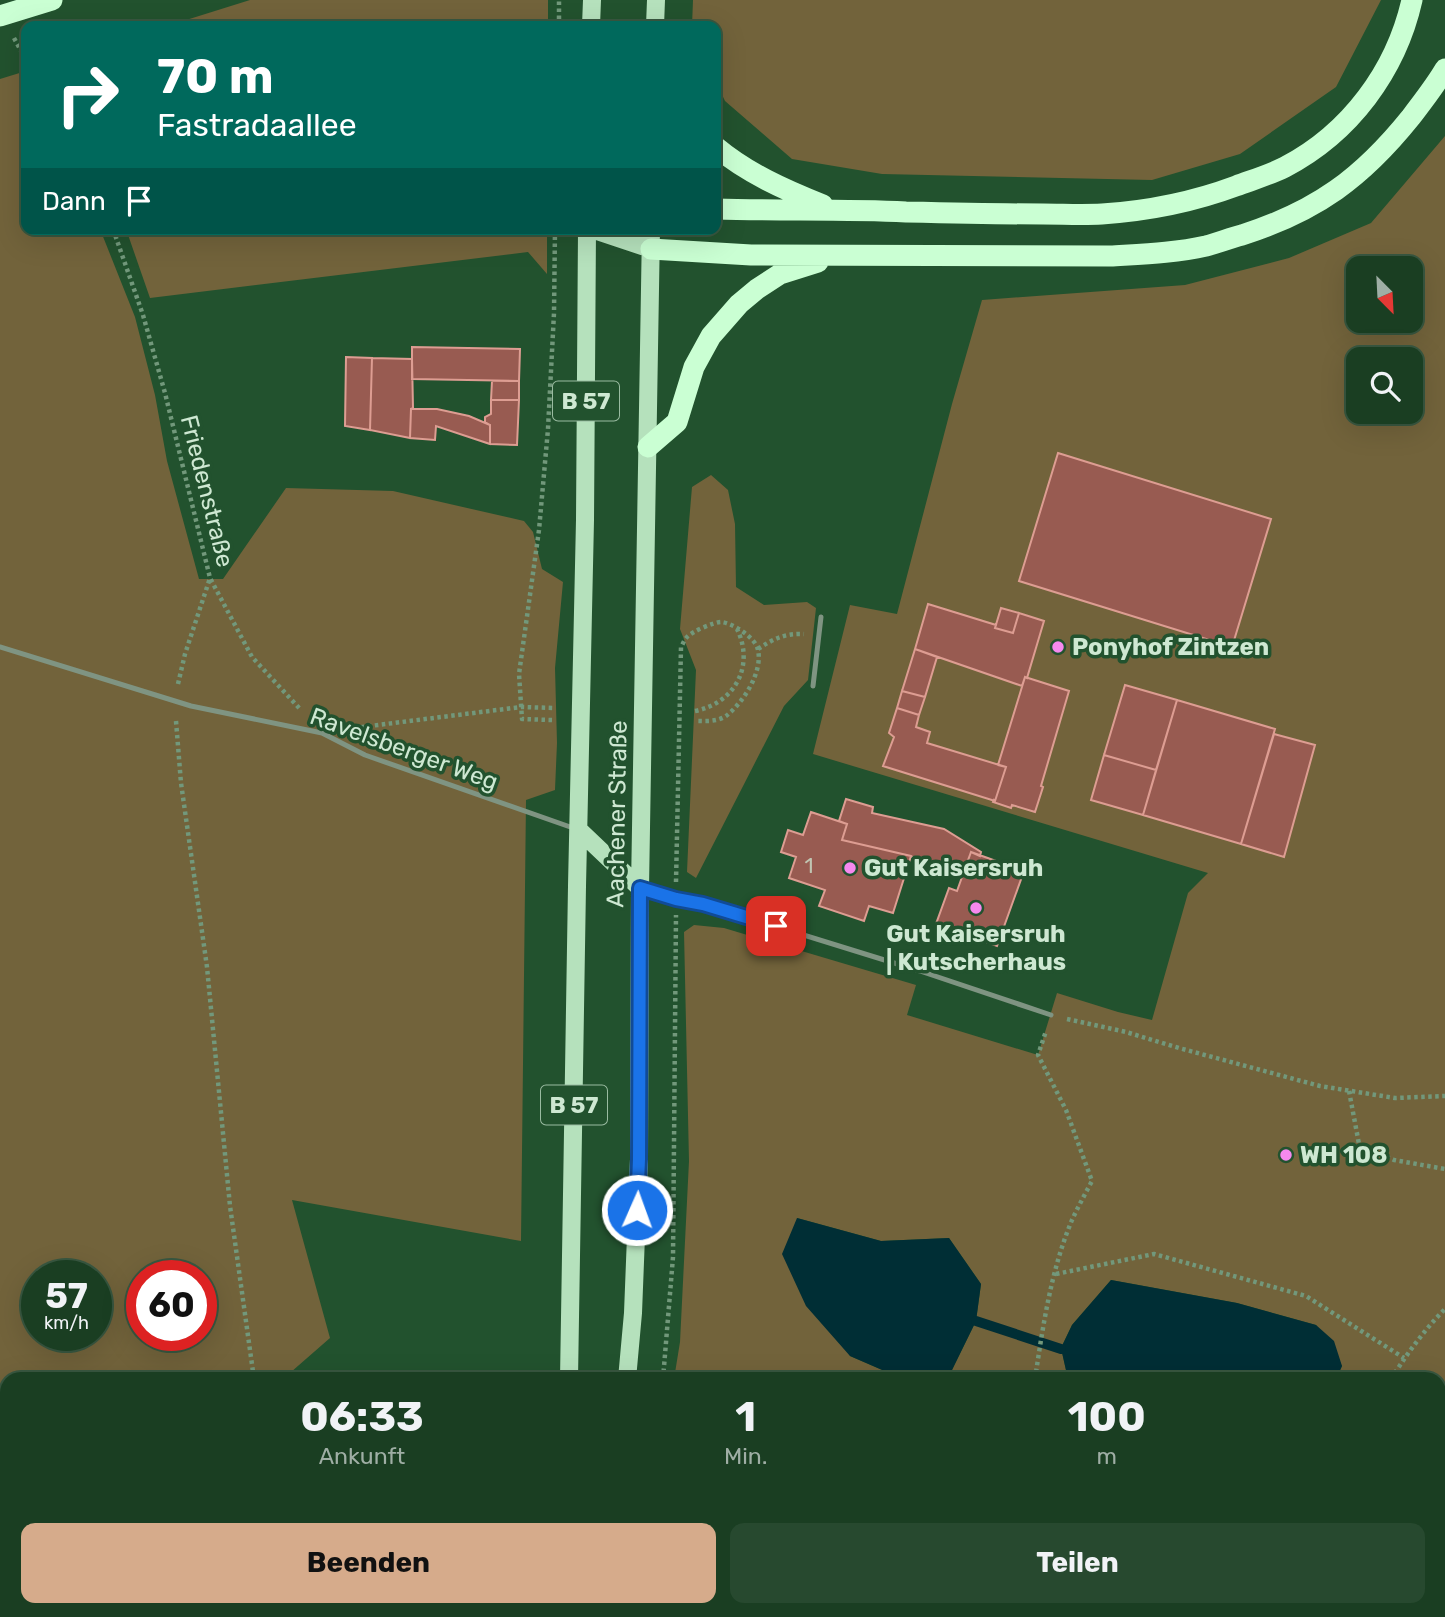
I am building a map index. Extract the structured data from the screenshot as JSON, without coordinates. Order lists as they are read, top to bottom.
{
  "streets": {
    "main road": ["B 57", "Aachener Straße"],
    "lane": ["Ravelsberger Weg"],
    "path": ["Friedenstraße"]
  },
  "crossings": [
    ["Friedenstraße", "Ravelsberger Weg"],
    ["Ravelsberger Weg", "Aachener Straße"]
  ],
  "places": [
    "Ponyhof Zintzen",
    "Gut Kaisersruh",
    "Gut Kaisersruh | Kutscherhaus",
    "WH 108"
  ],
  "house_numbers": ["1"],
  "north": "bottom right",
  "page": {
    "turn": ["70 m", "Fastradaallee"],
    "then": "Dann",
    "speed": "57 km/h",
    "limit": "60",
    "eta": [
      "06:33",
      "Ankunft",
      "1",
      "Min.",
      "100",
      "m"
    ],
    "buttons": ["Beenden", "Teilen"]
  }
}
